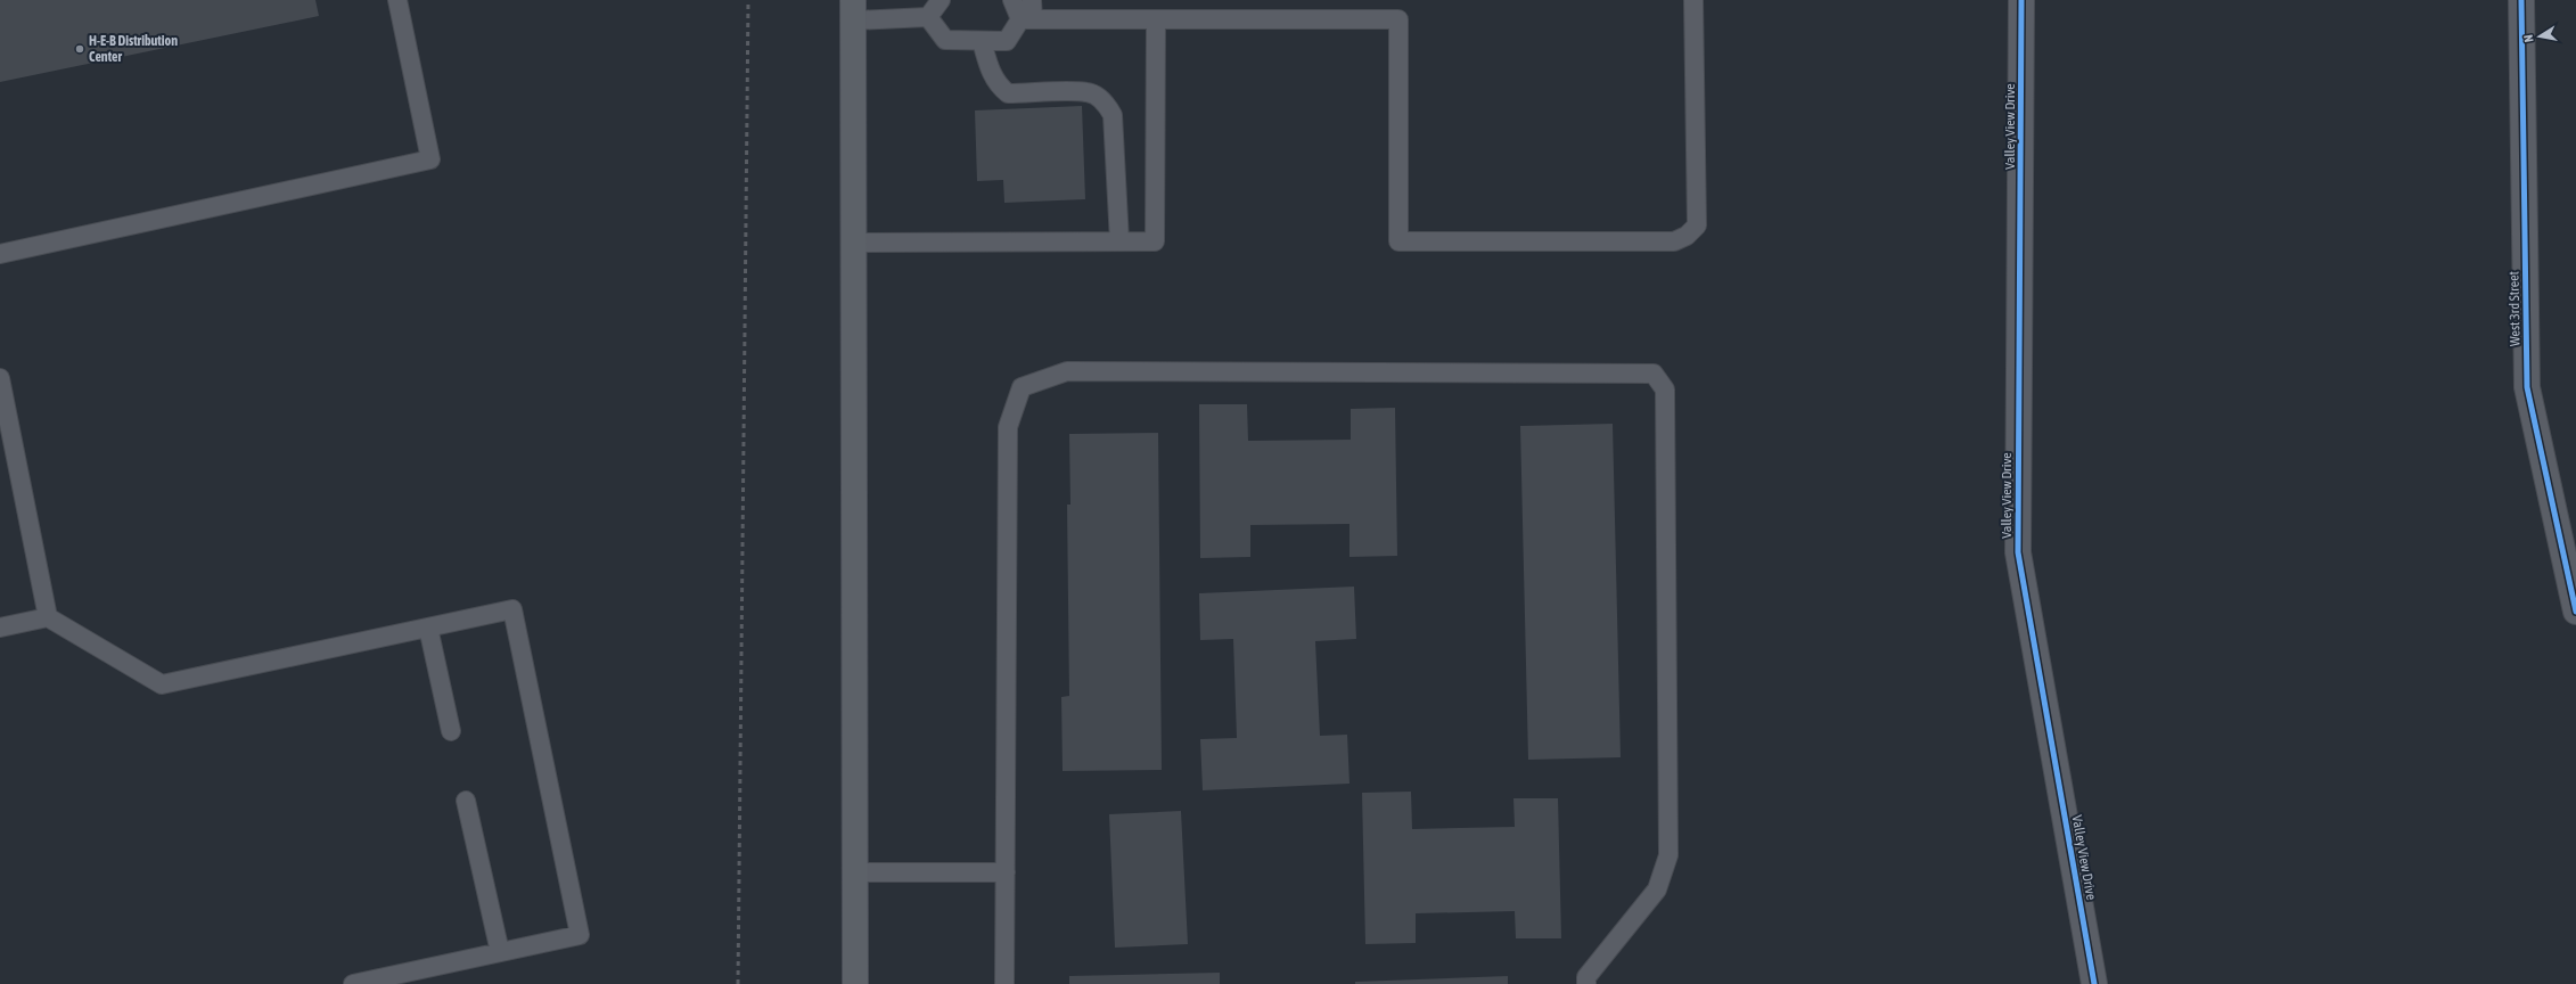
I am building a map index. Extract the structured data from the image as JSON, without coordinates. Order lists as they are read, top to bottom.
{
  "streets": {
    "street": ["Valley View Drive", "West 3rd Street"]
  },
  "places": ["H-E-B Distribution Center"],
  "north": "left"
}
